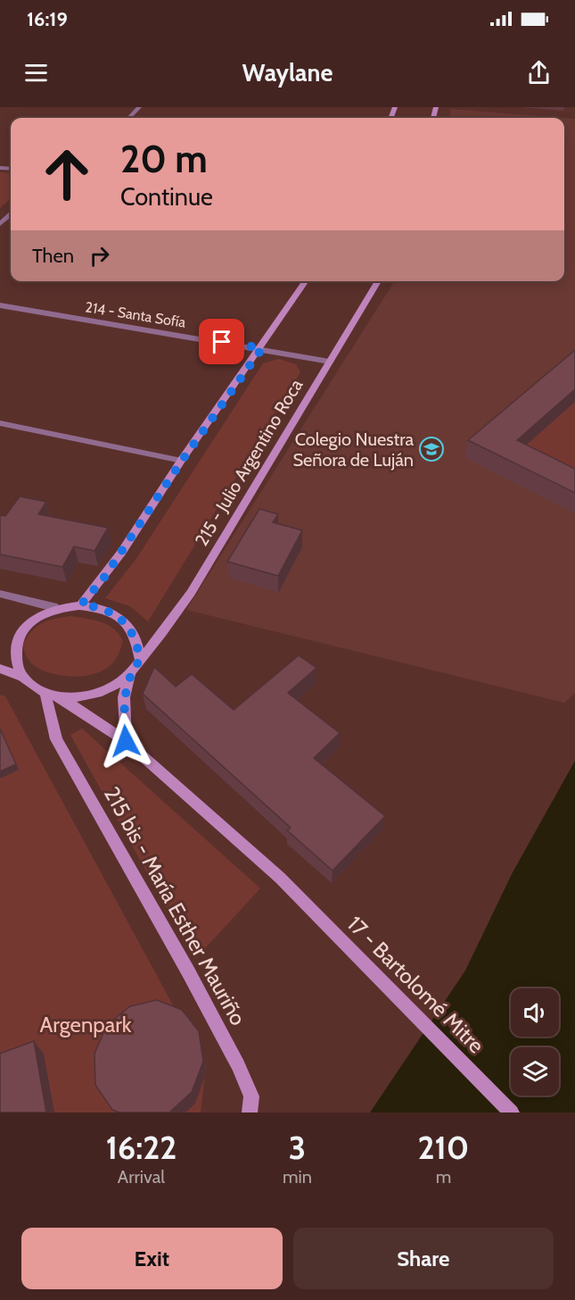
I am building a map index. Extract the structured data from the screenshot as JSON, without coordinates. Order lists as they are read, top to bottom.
{
  "streets": {
    "street": [
      "214 - Santa Sofía",
      "215 - Julio Argentino Roca",
      "215 bis - María Esther Mauriño",
      "17 - Bartolomé Mitre"
    ]
  },
  "crossings": [
    ["214 - Santa Sofía", "215 - Julio Argentino Roca"],
    ["215 - Julio Argentino Roca", "215 bis - María Esther Mauriño"],
    ["215 - Julio Argentino Roca", "17 - Bartolomé Mitre"],
    ["215 bis - María Esther Mauriño", "17 - Bartolomé Mitre"]
  ],
  "parks": ["Argenpark"],
  "places": {
    "school or university": ["Colegio Nuestra Señora de Luján"]
  },
  "page": {
    "status": "16:19",
    "header": "Waylane",
    "turn": ["20 m", "Continue"],
    "then": "Then",
    "eta": [
      "16:22",
      "Arrival",
      "3",
      "min",
      "210",
      "m"
    ],
    "buttons": ["Exit", "Share"]
  }
}
